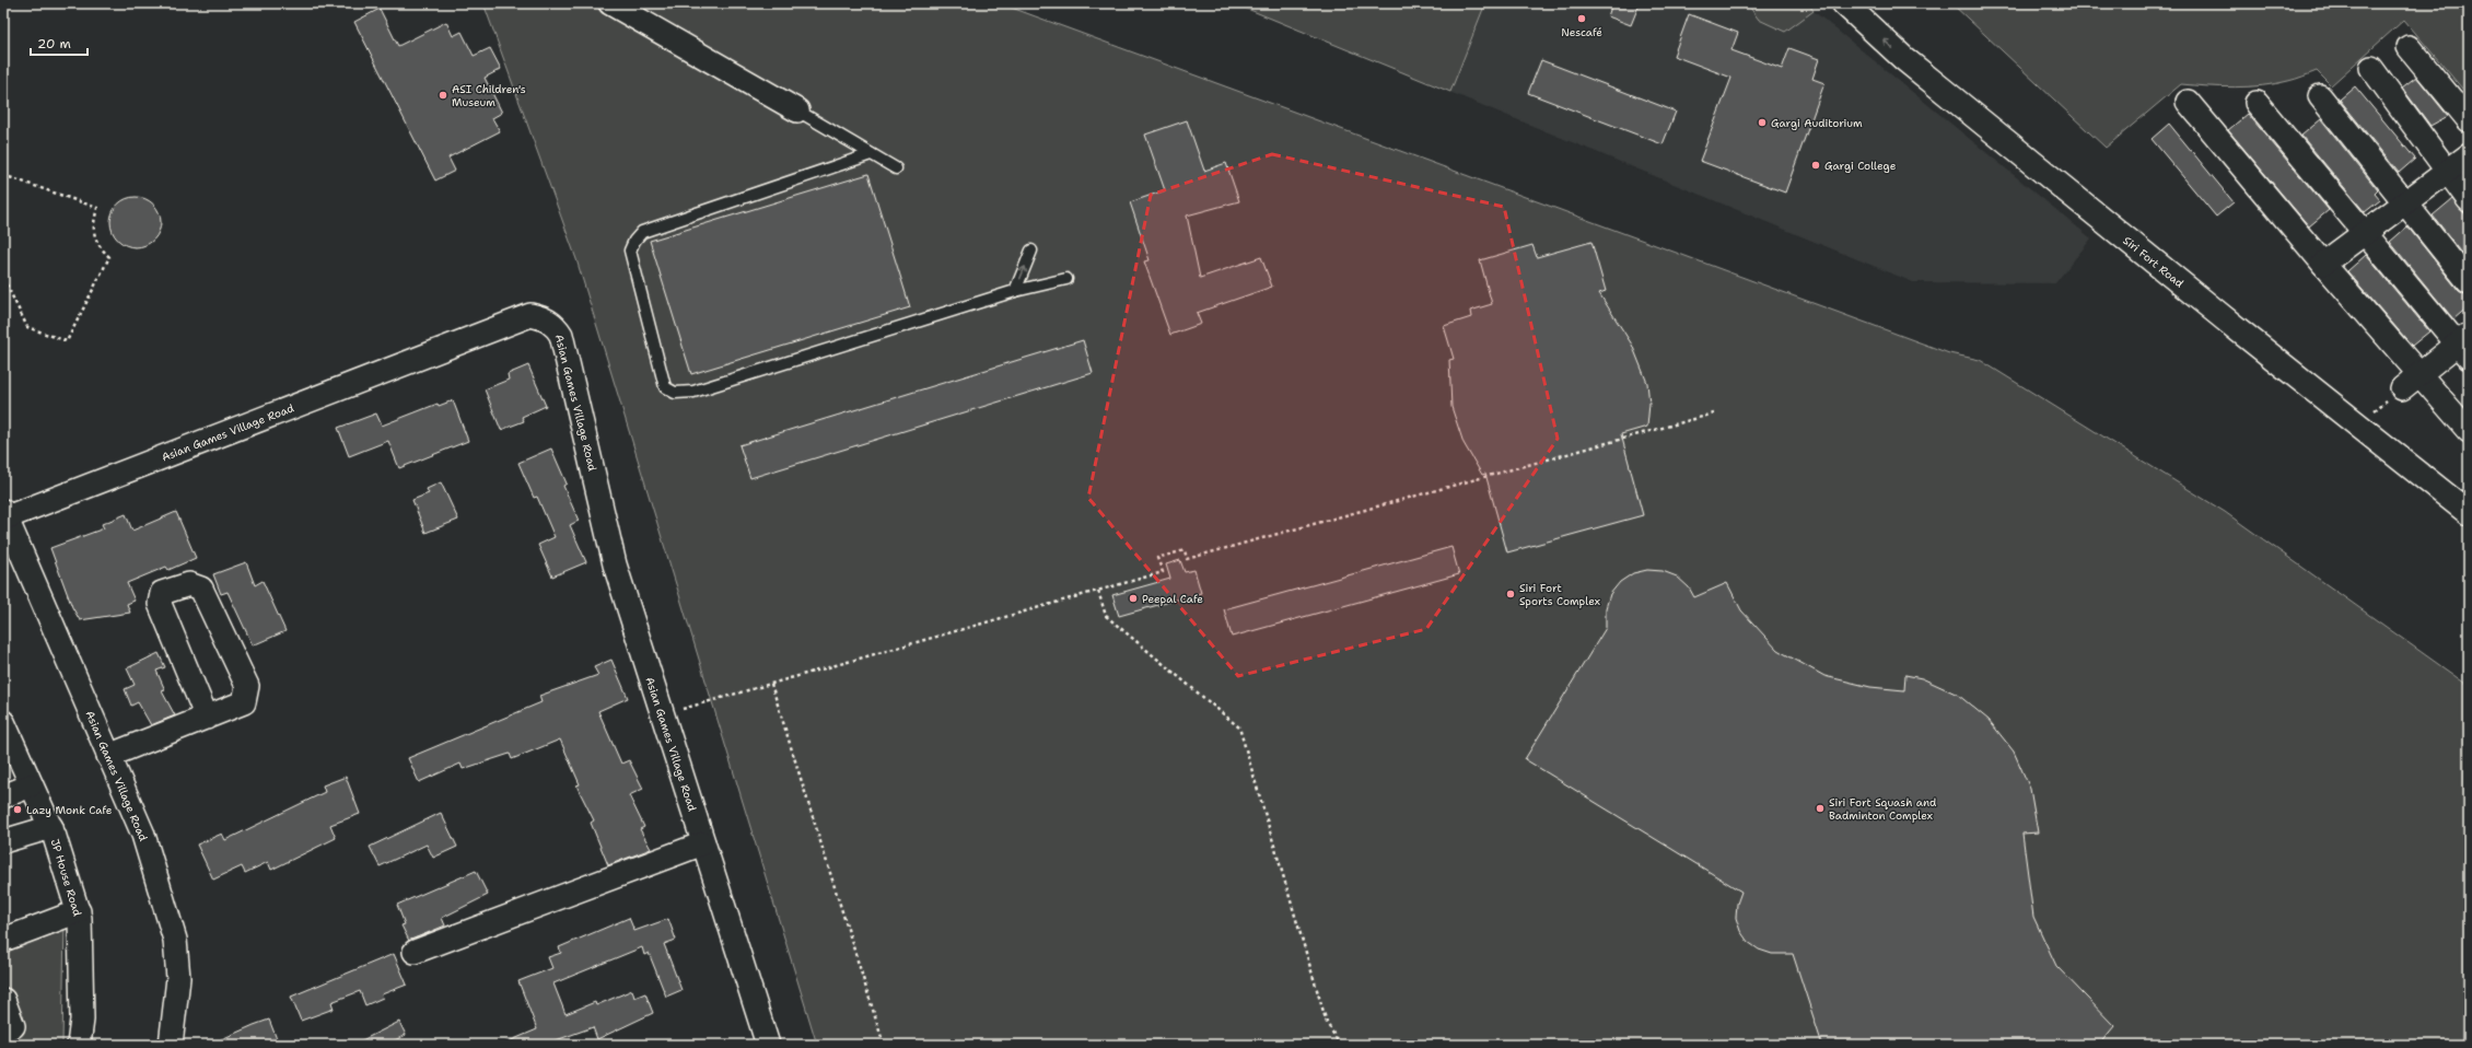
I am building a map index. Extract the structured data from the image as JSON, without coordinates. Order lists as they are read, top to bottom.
{
  "streets": {
    "street": ["Siri Fort Road", "Asian Games Village Road", "JP House Road"]
  },
  "places": [
    "Nescafé",
    "ASI Children's Museum",
    "Gargi Auditorium",
    "Gargi College",
    "Siri Fort Sports Complex",
    "Peepal Cafe",
    "Siri Fort Squash and Badminton Complex",
    "Lazy Monk Cafe"
  ],
  "scale_bar": "20 m"
}
